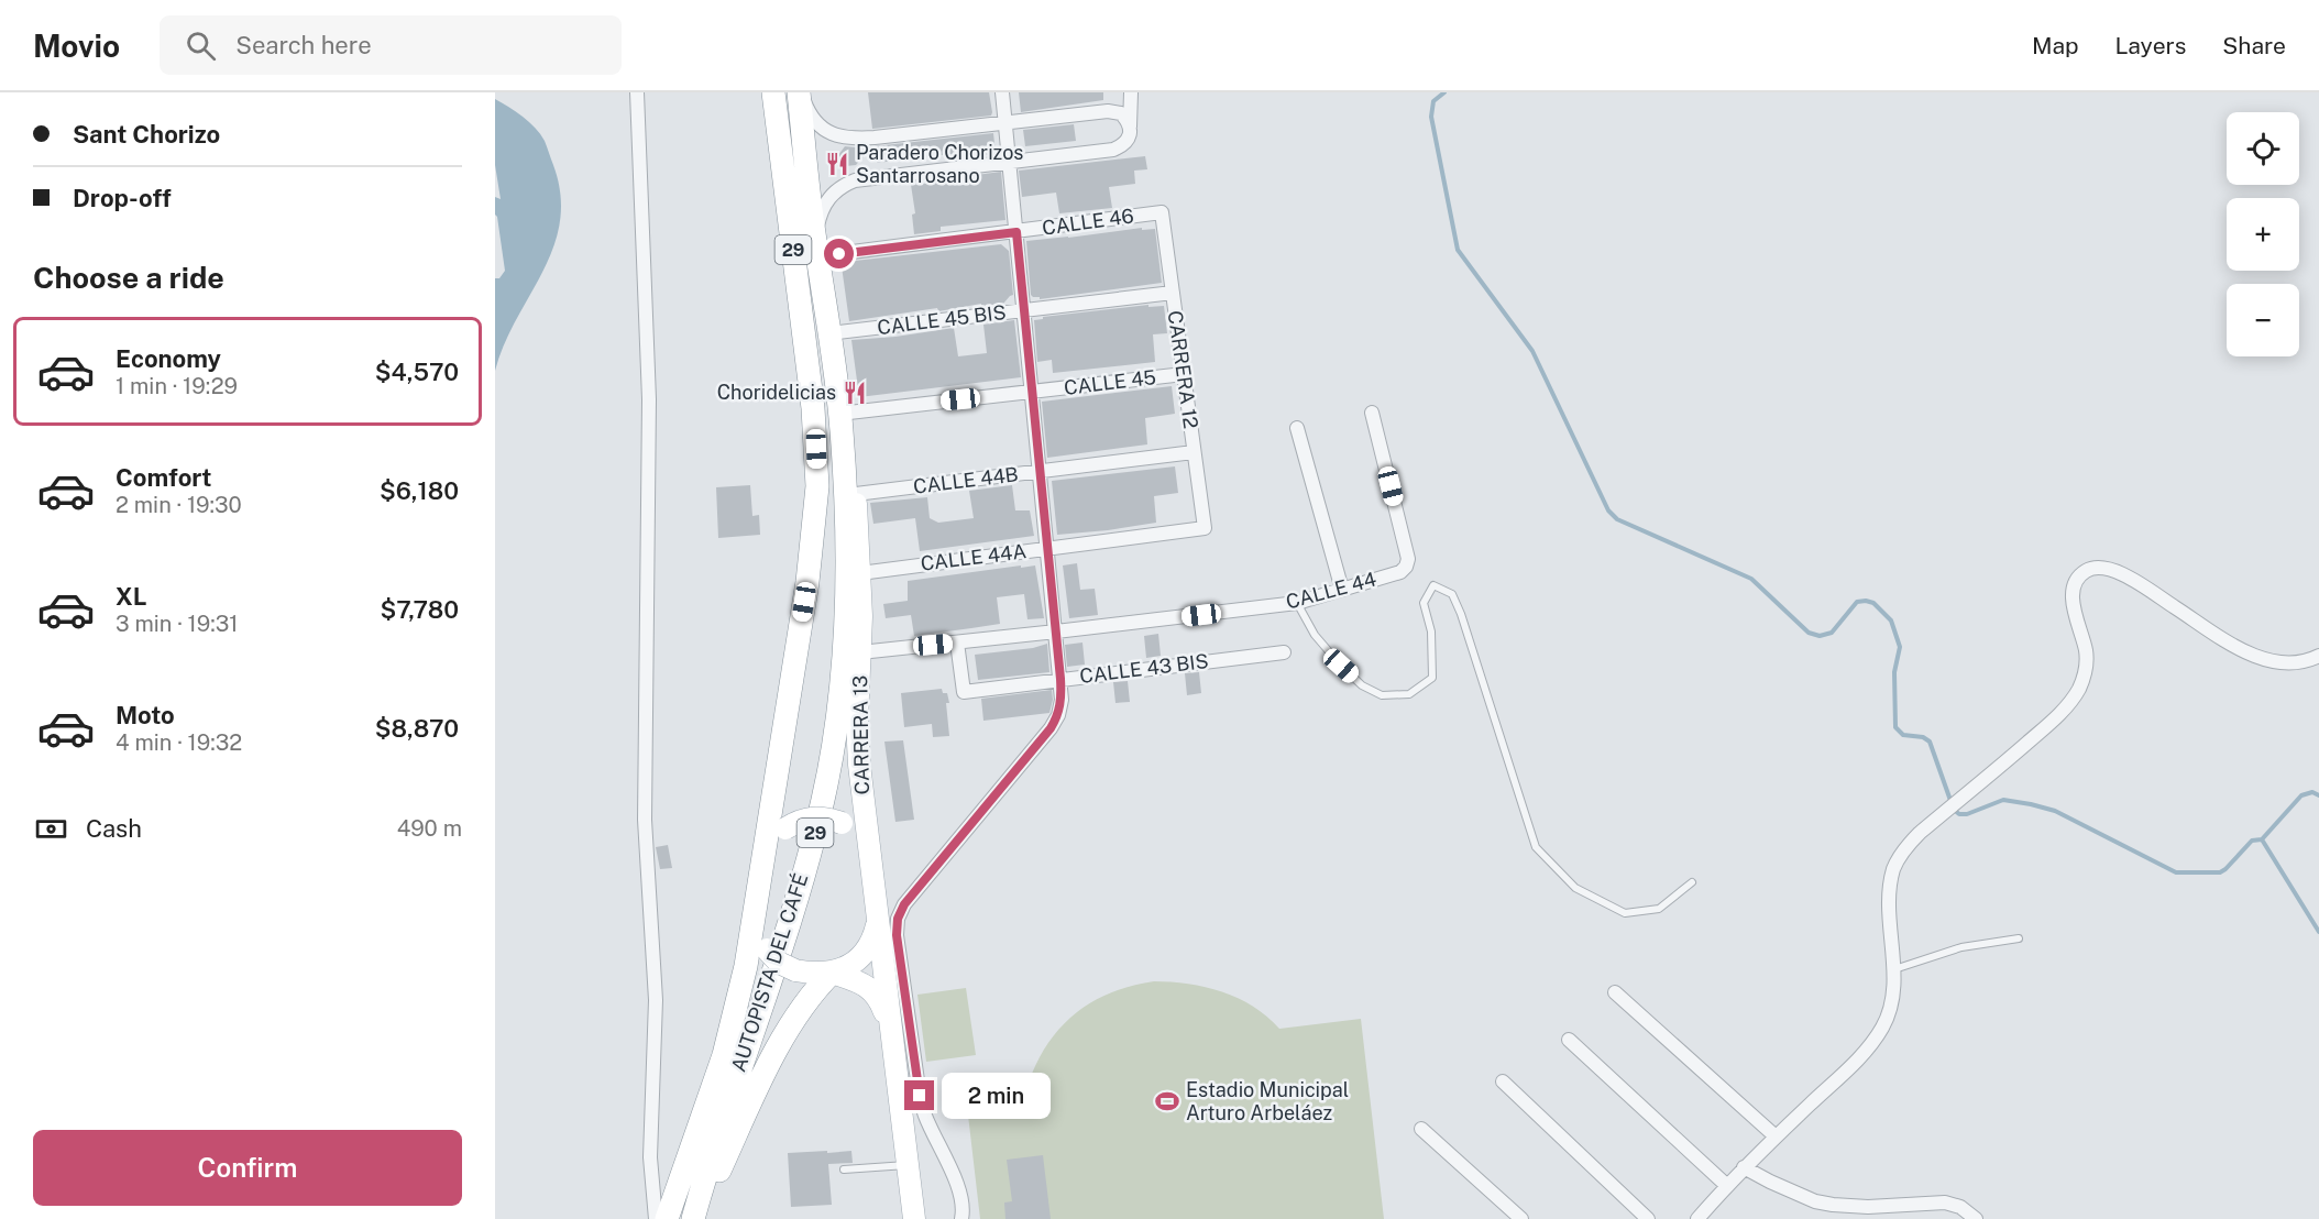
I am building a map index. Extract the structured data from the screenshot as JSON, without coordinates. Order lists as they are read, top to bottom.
{
  "streets": {
    "highway": ["29", "AUTOPISTA DEL CAFÉ"],
    "main road": ["CARRERA 13"],
    "street": [
      "CALLE 46",
      "CALLE 45 BIS",
      "CARRERA 12",
      "CALLE 45",
      "CALLE 44B",
      "CALLE 44A",
      "CALLE 44",
      "CALLE 43 BIS"
    ]
  },
  "crossings": [
    ["CALLE 46", "CARRERA 12"],
    ["CALLE 46", "AUTOPISTA DEL CAFÉ"],
    ["CALLE 45 BIS", "CARRERA 12"],
    ["CALLE 45 BIS", "AUTOPISTA DEL CAFÉ"],
    ["CARRERA 12", "CALLE 45"],
    ["CARRERA 12", "CALLE 44B"],
    ["CARRERA 12", "CALLE 44A"],
    ["CALLE 45", "CARRERA 13"],
    ["CALLE 45", "AUTOPISTA DEL CAFÉ"],
    ["CALLE 44B", "CARRERA 13"],
    ["CALLE 44A", "CARRERA 13"],
    ["CALLE 44", "CALLE 43 BIS"],
    ["CALLE 44", "CARRERA 13"],
    ["CARRERA 13", "AUTOPISTA DEL CAFÉ"]
  ],
  "places": {
    "restaurant": ["Paradero Chorizos Santarrosano", "Choridelicias"],
    "sports": ["Estadio Municipal Arturo Arbeláez"]
  },
  "page": {
    "header": "Movio",
    "search": "Search here",
    "nav": ["Map", "Layers", "Share"],
    "banner": ["Sant Chorizo", "Drop-off"],
    "map_buttons": ["+", "−"],
    "heading": "Choose a ride",
    "list": [
      {
        "name": "Economy",
        "note": "1 min · 19:29",
        "value": "$4,570"
      },
      {
        "name": "Comfort",
        "note": "2 min · 19:30",
        "value": "$6,180"
      },
      {
        "name": "XL",
        "note": "3 min · 19:31",
        "value": "$7,780"
      },
      {
        "name": "Moto",
        "note": "4 min · 19:32",
        "value": "$8,870"
      }
    ],
    "pay": ["Cash", "490 m"],
    "bubble": "2 min",
    "buttons": "Confirm"
  }
}
